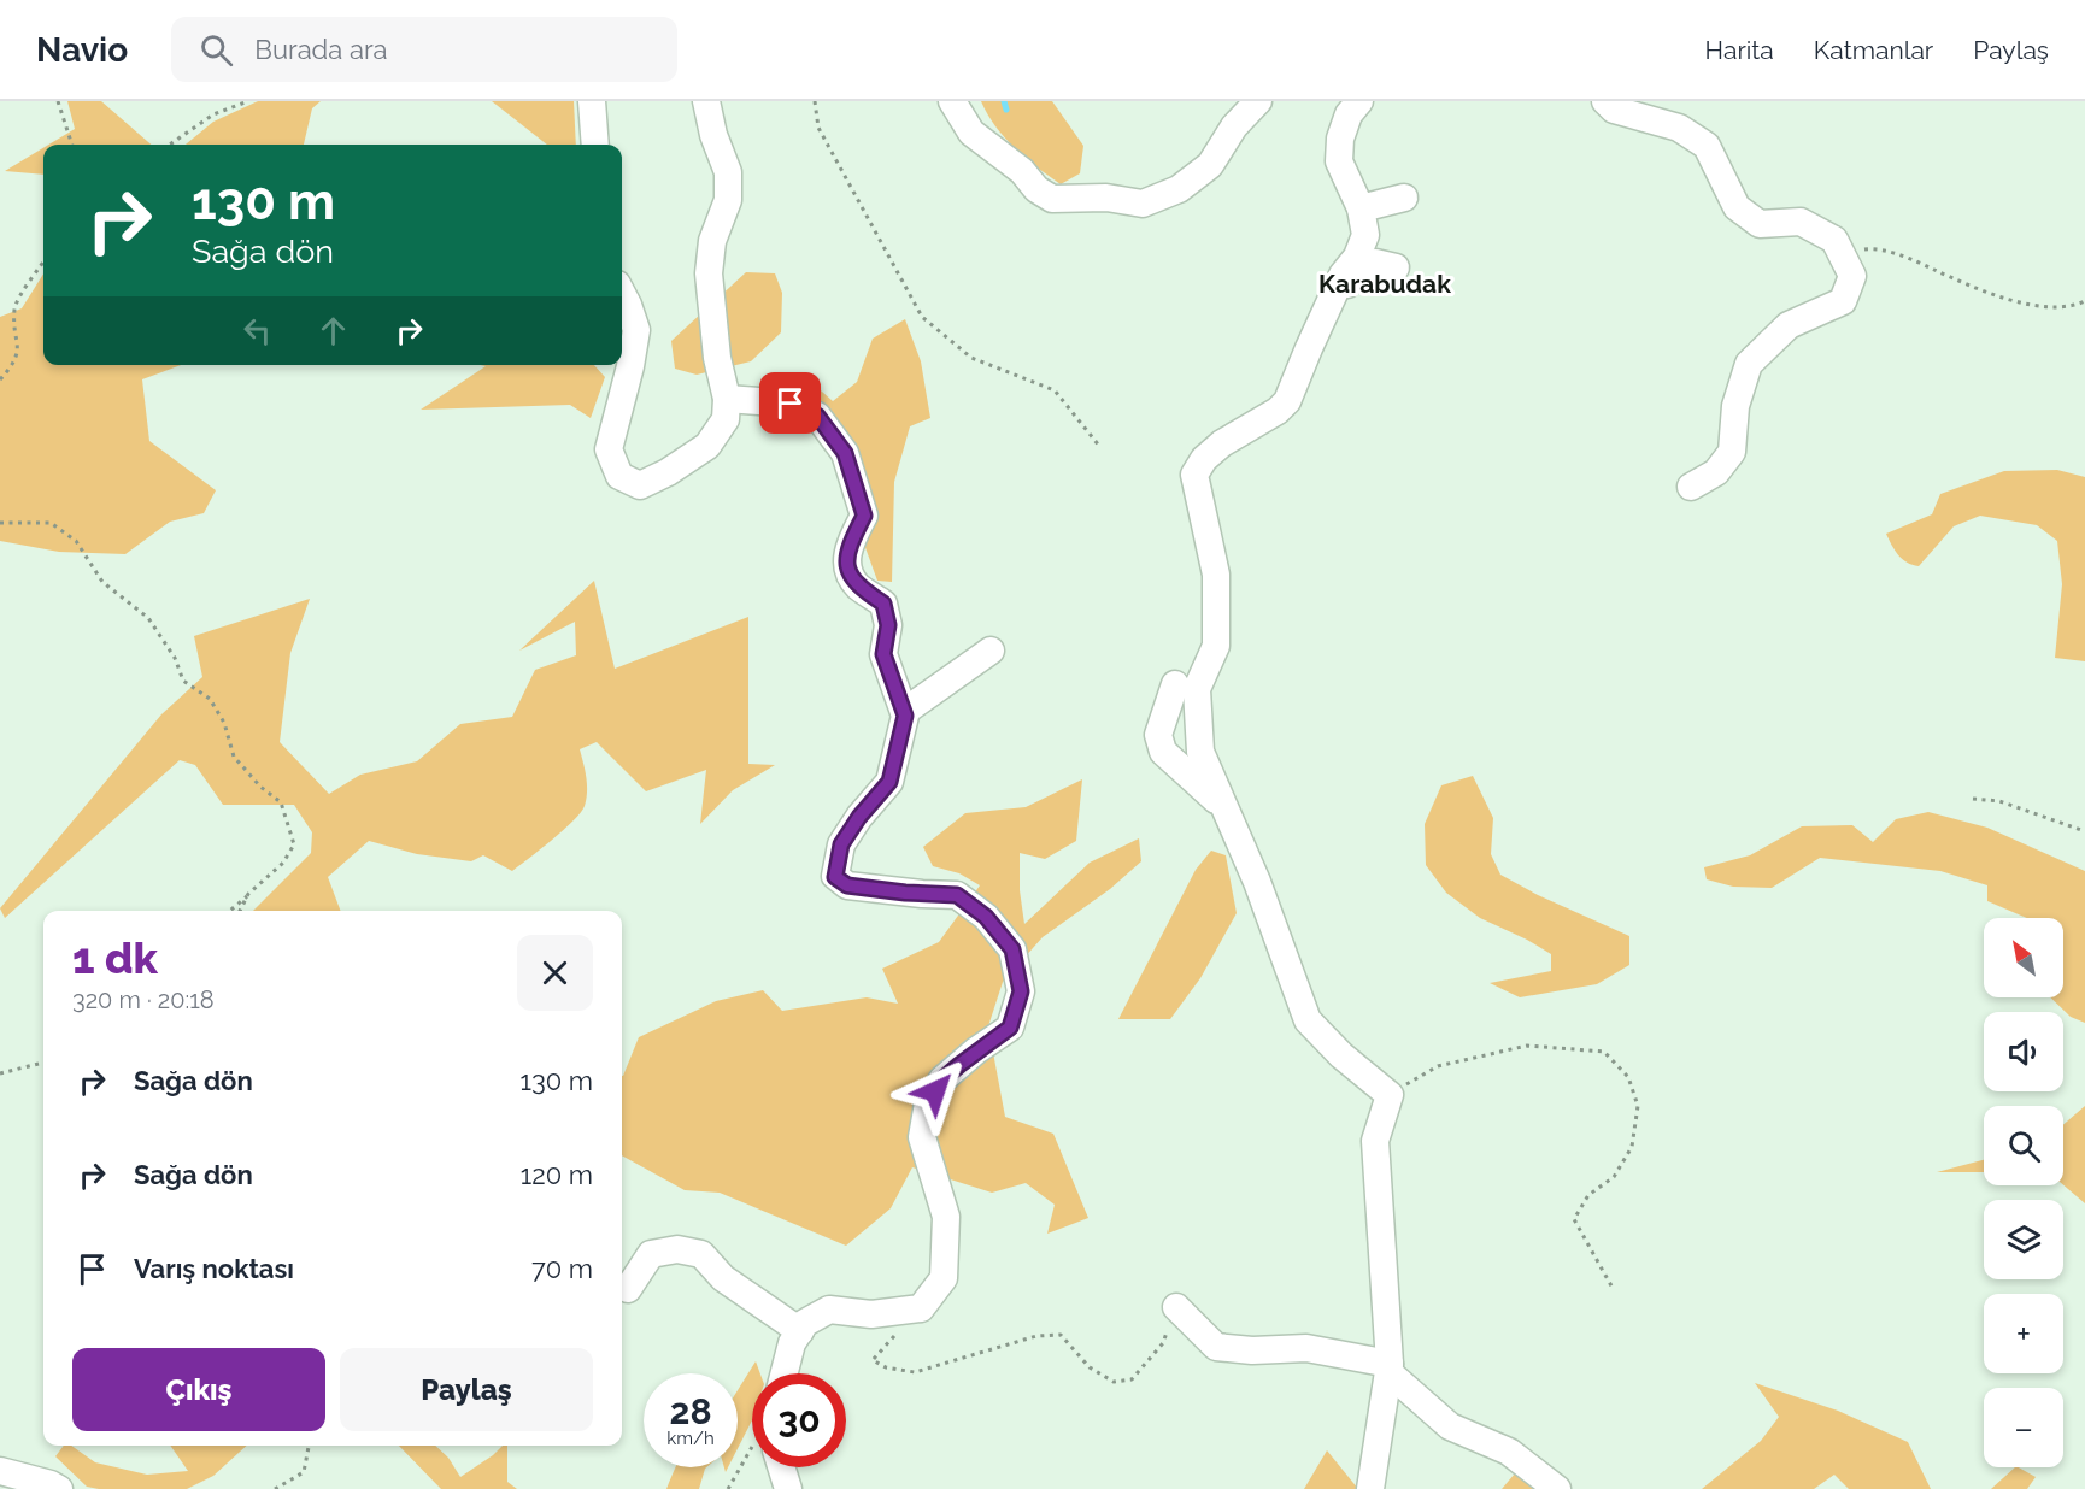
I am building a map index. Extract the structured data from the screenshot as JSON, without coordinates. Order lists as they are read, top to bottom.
{
  "districts": ["Karabudak"],
  "north": "top left",
  "page": {
    "header": "Navio",
    "search": "Burada ara",
    "nav": ["Harita", "Katmanlar", "Paylaş"],
    "turn": ["130 m", "Sağa dön"],
    "heading": ["1 dk", "320 m · 20:18"],
    "map_buttons": ["+", "−"],
    "list": [
      {
        "name": "Sağa dön",
        "value": "130 m"
      },
      {
        "name": "Sağa dön",
        "value": "120 m"
      },
      {
        "name": "Varış noktası",
        "value": "70 m"
      }
    ],
    "buttons": ["Çıkış", "Paylaş"],
    "speed": "28 km/h",
    "limit": "30"
  }
}
